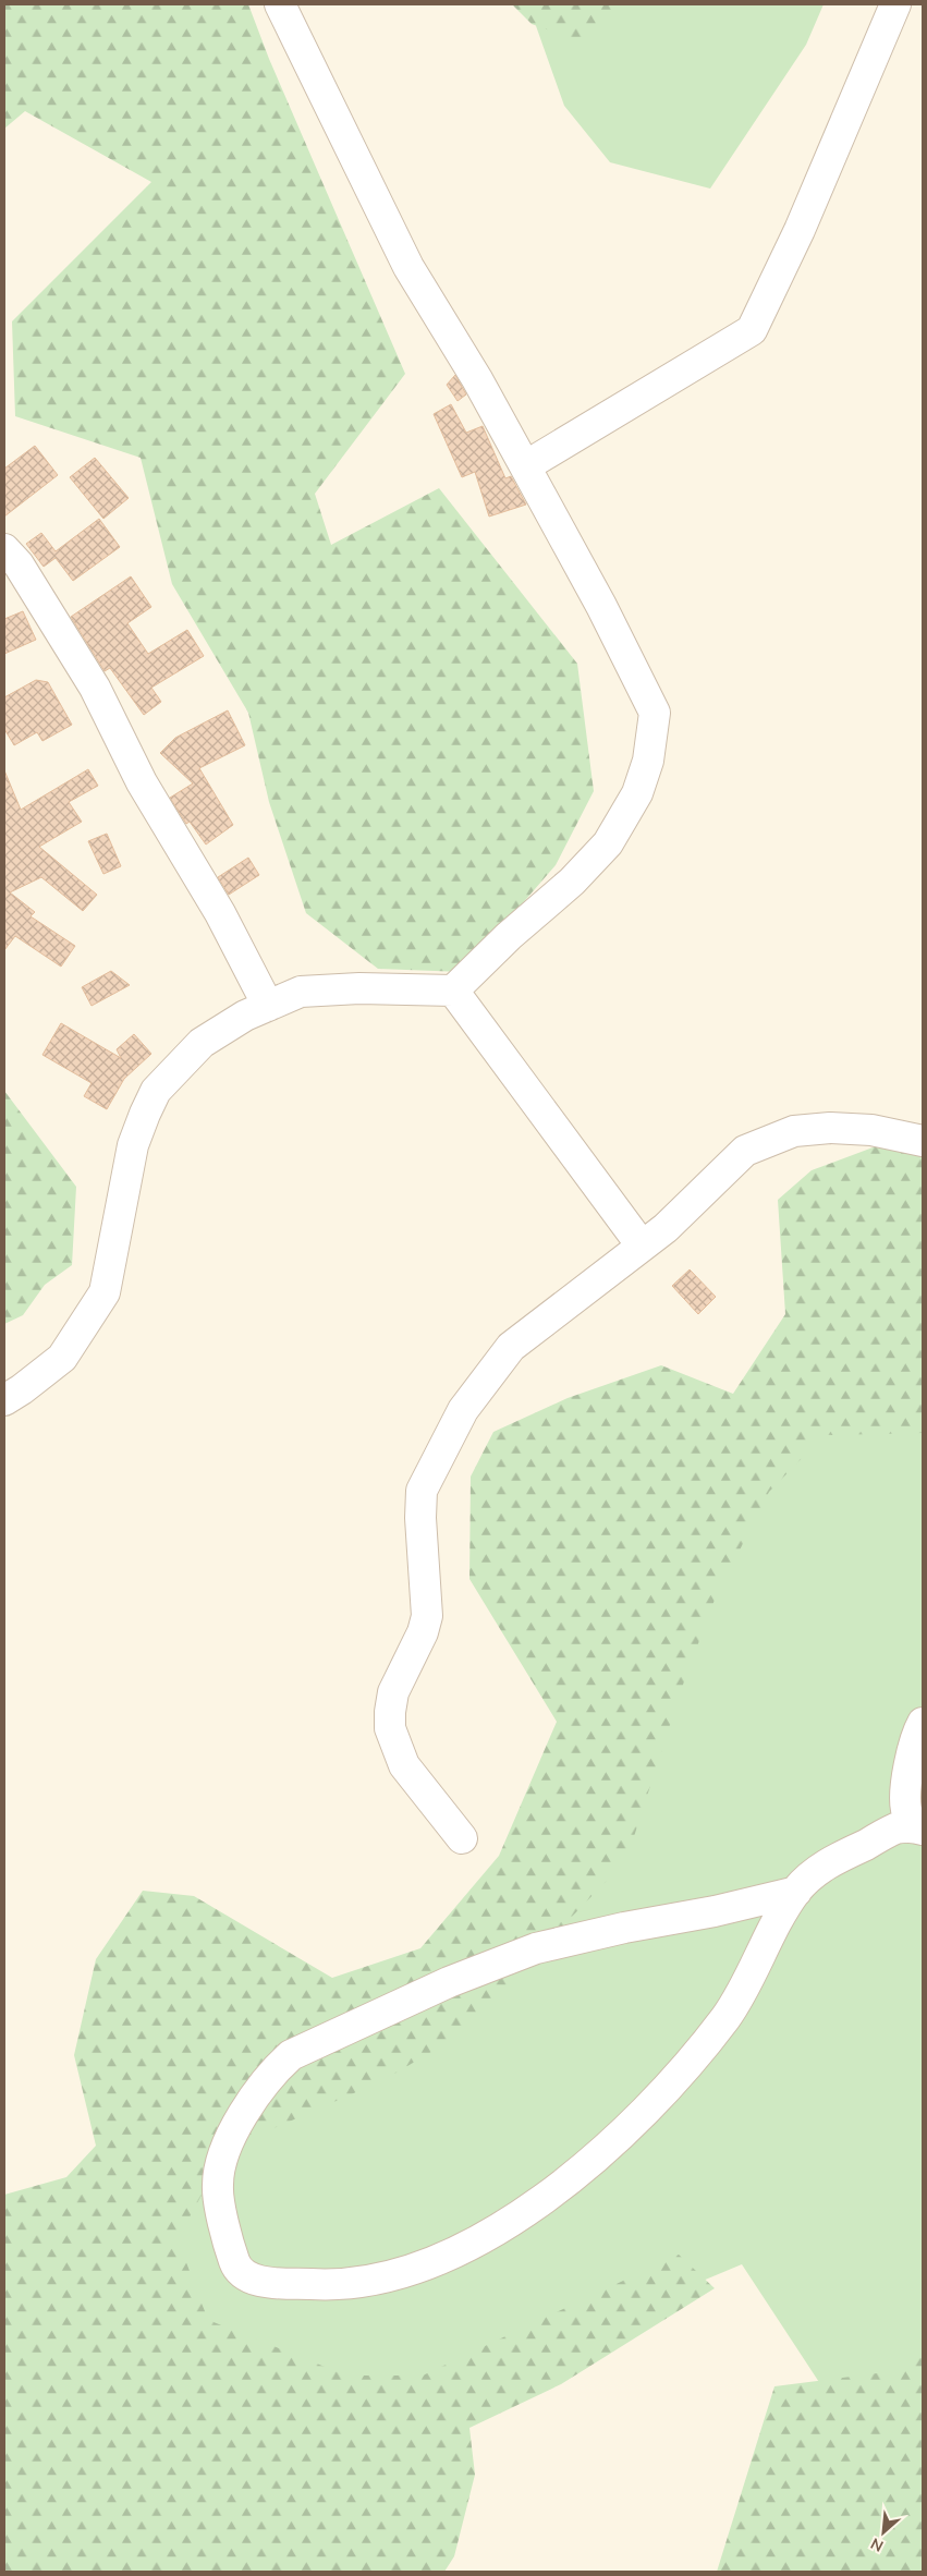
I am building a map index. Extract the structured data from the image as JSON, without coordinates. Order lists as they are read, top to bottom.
{
  "north": "bottom left"
}
